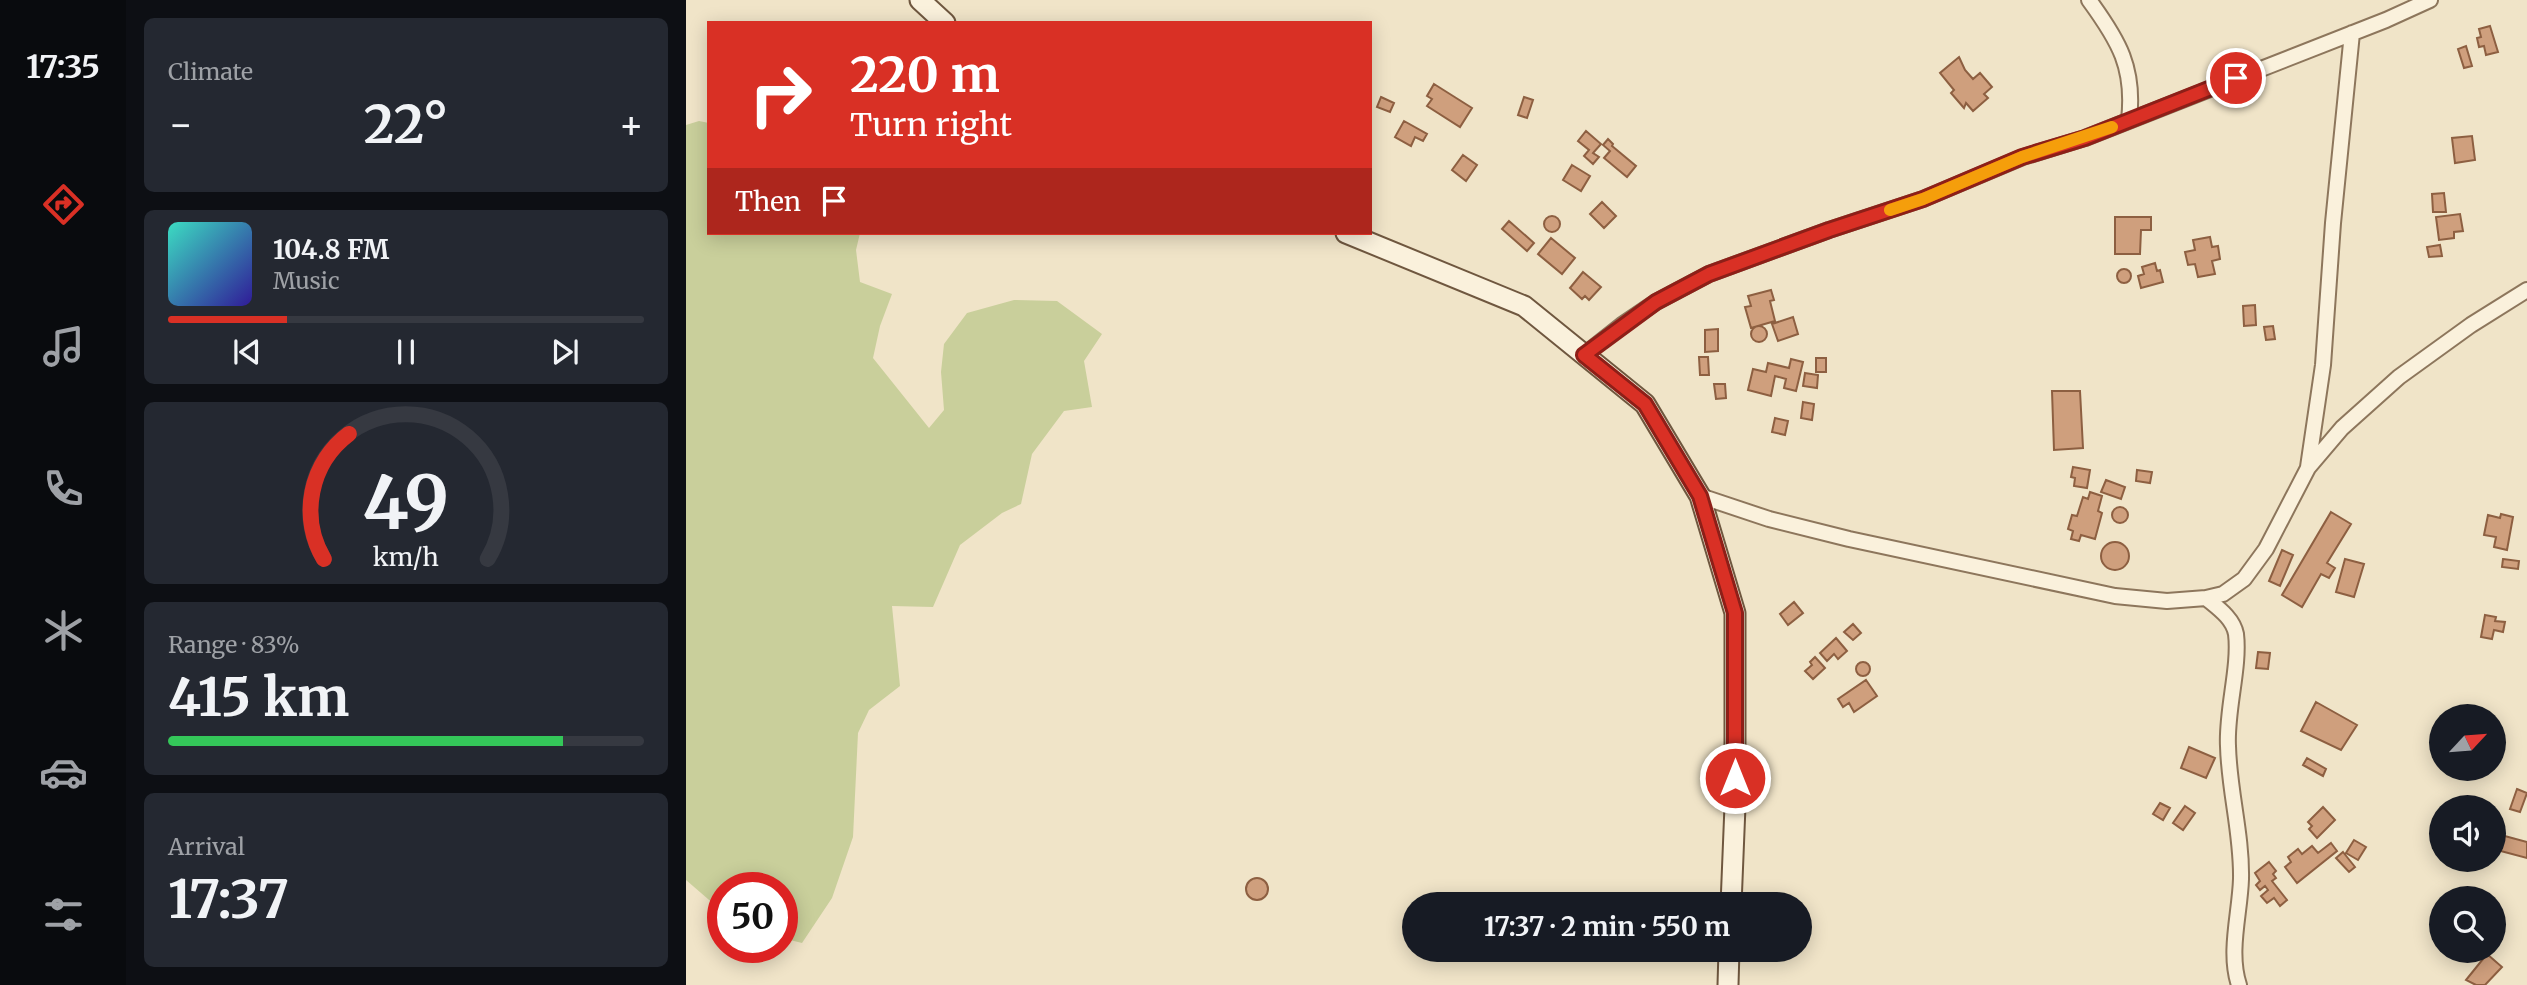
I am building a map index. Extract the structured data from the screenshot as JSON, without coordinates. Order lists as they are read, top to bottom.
{
  "north": "top right",
  "page": {
    "tabs": "17:35",
    "tile": [
      "Climate",
      ["Range · 83%", "415 km"],
      ["Arrival", "17:37"]
    ],
    "turn": ["220 m", "Turn right"],
    "heat": ["−", "22°", "+"],
    "then": "Then",
    "song": ["104.8 FM", "Music"],
    "limit": "50",
    "trip": "17:37 · 2 min · 550 m",
    "gauge": ["49", "km/h"]
  }
}
